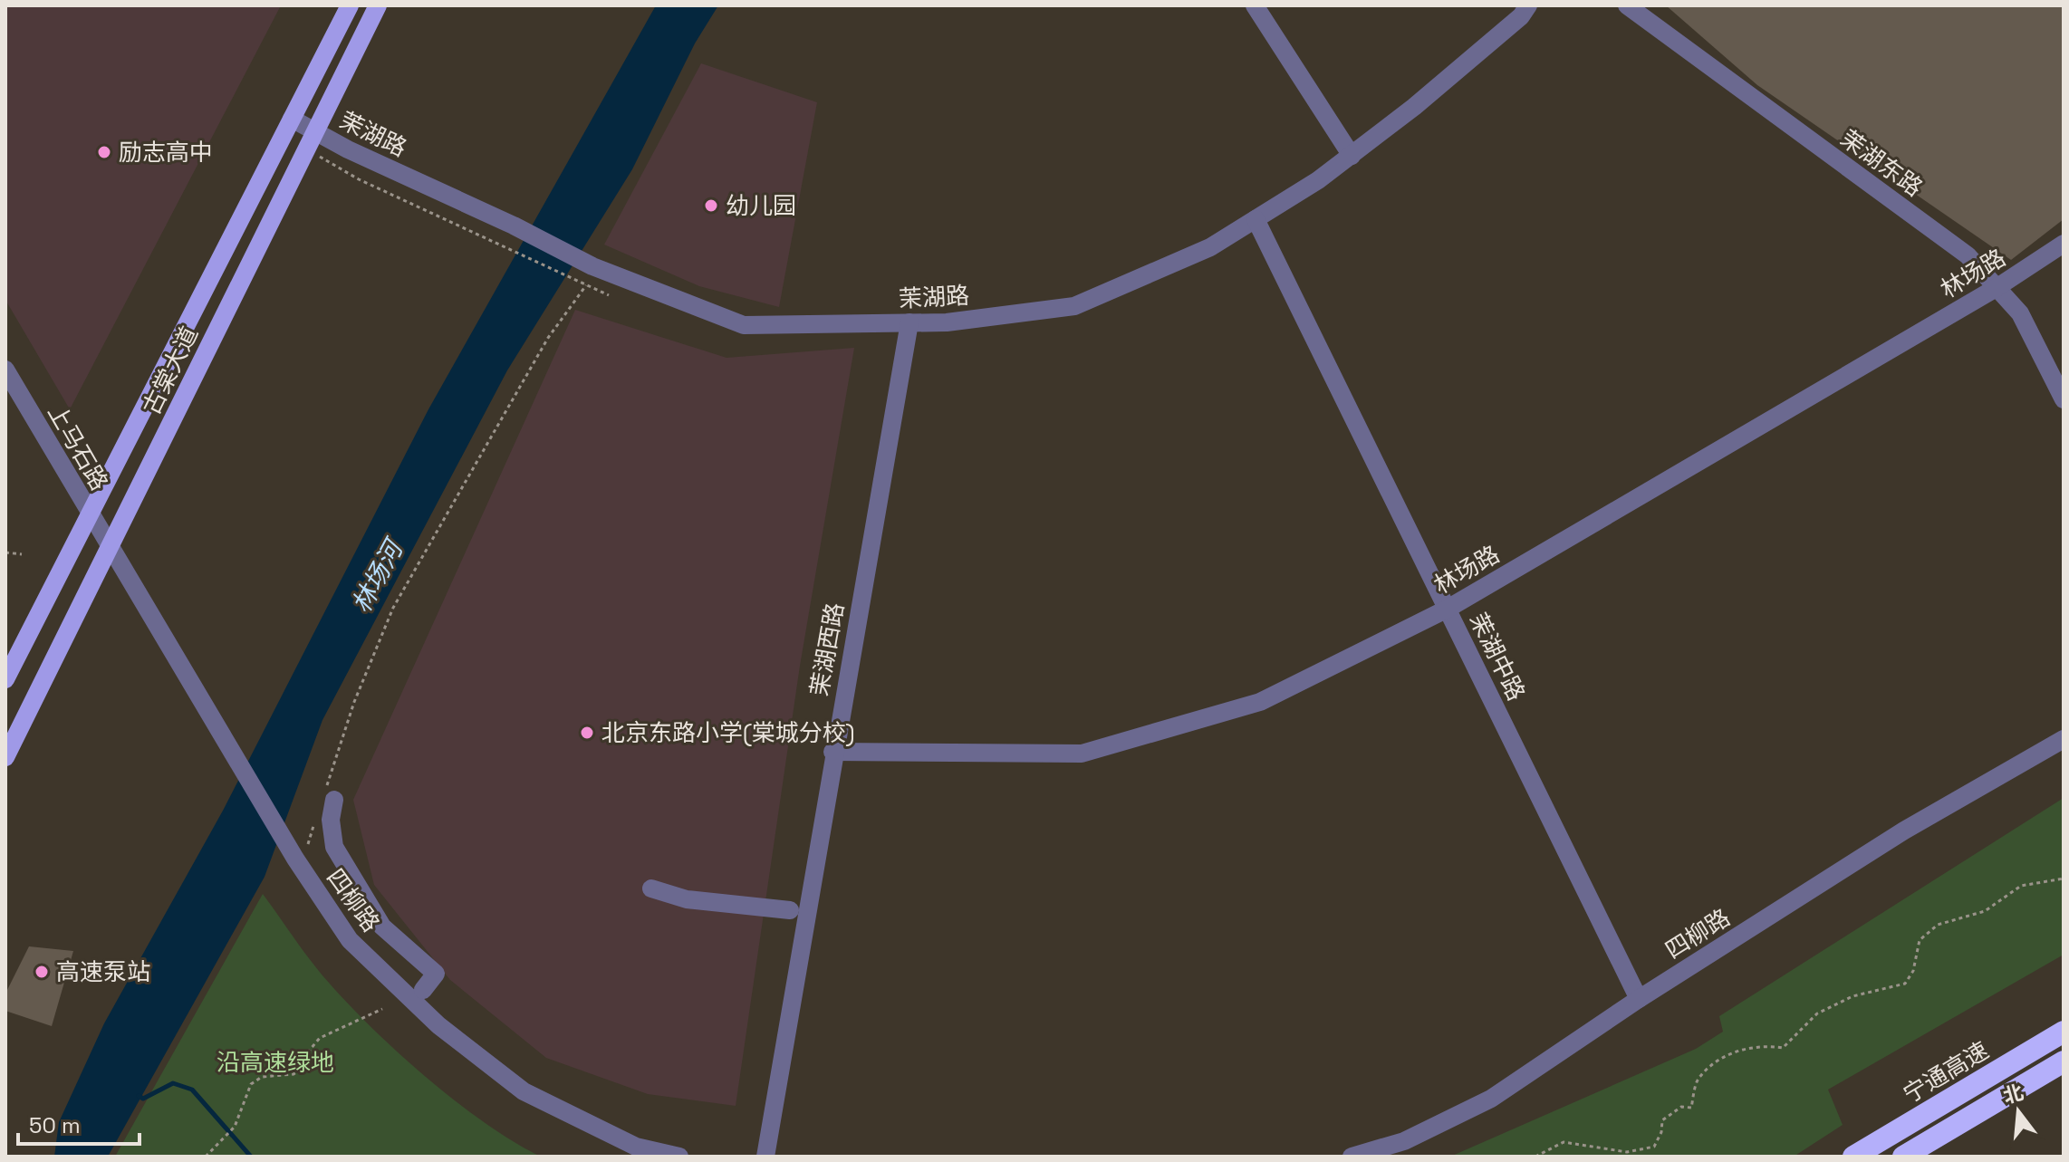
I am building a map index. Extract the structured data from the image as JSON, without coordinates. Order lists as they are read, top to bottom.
{
  "streets": {
    "highway": ["宁通高速"],
    "main road": ["古棠大道"],
    "street": [
      "茉湖路",
      "茉湖东路",
      "林场路",
      "上马石路",
      "茉湖西路",
      "茉湖中路",
      "四柳路"
    ]
  },
  "crossings": [
    ["茉湖路", "古棠大道"],
    ["茉湖路", "茉湖西路"],
    ["茉湖路", "茉湖中路"],
    ["茉湖东路", "林场路"],
    ["林场路", "茉湖西路"],
    ["林场路", "茉湖中路"],
    ["古棠大道", "上马石路"],
    ["古棠大道", "四柳路"],
    ["上马石路", "四柳路"],
    ["茉湖中路", "四柳路"]
  ],
  "water": ["林场河"],
  "parks": ["沿高速绿地"],
  "places": [
    "励志高中",
    "幼儿园",
    "北京东路小学(棠城分校)",
    "高速泵站"
  ],
  "scale_bar": "50 m",
  "north": "top"
}
